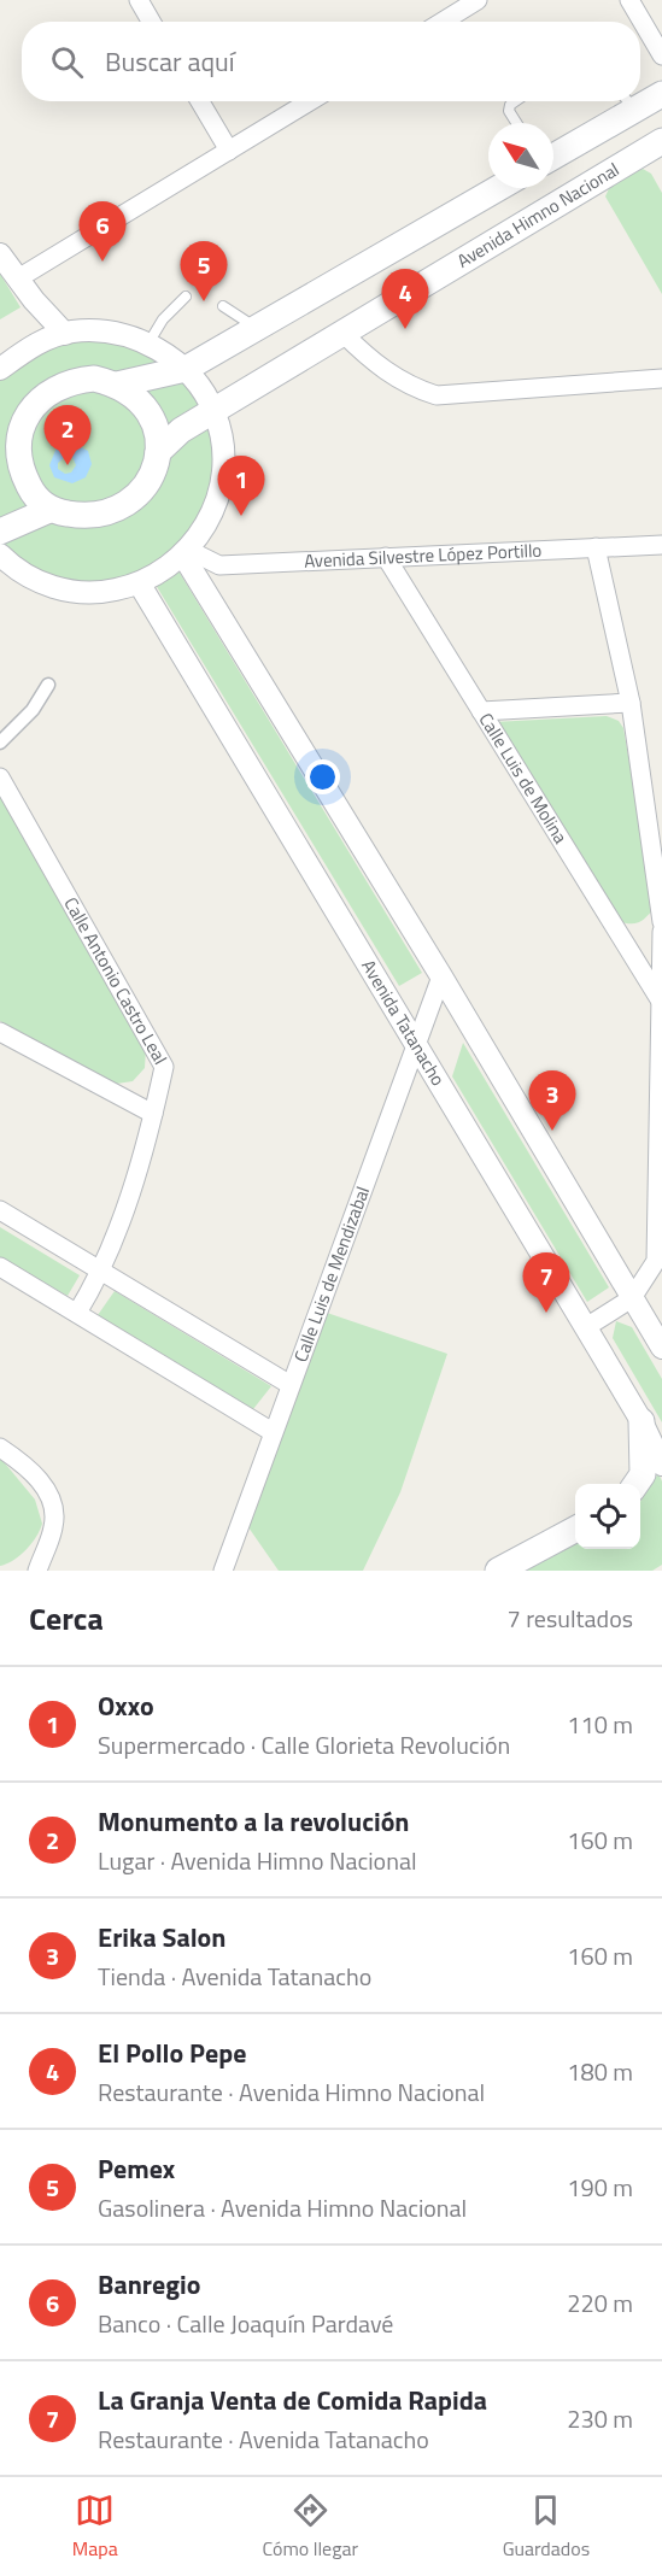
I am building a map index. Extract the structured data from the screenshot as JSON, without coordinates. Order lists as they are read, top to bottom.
{
  "streets": {
    "main road": ["Avenida Himno Nacional"],
    "street": [
      "Avenida Silvestre López Portillo",
      "Calle Luis de Molina",
      "Calle Antonio Castro Leal",
      "Avenida Tatanacho",
      "Calle Luis de Mendizabal"
    ]
  },
  "crossings": [
    ["Avenida Silvestre López Portillo", "Calle Luis de Molina"],
    ["Avenida Tatanacho", "Calle Luis de Mendizabal"]
  ],
  "north": "top left",
  "page": {
    "search": "Buscar aquí",
    "pins": [
      "6",
      "5",
      "4",
      "2",
      "1",
      "3",
      "7"
    ],
    "heading": ["Cerca", "7 resultados"],
    "list": [
      {
        "mark": "1",
        "name": "Oxxo",
        "note": "Supermercado · Calle Glorieta Revolución",
        "value": "110 m"
      },
      {
        "mark": "2",
        "name": "Monumento a la revolución",
        "note": "Lugar · Avenida Himno Nacional",
        "value": "160 m"
      },
      {
        "mark": "3",
        "name": "Erika Salon",
        "note": "Tienda · Avenida Tatanacho",
        "value": "160 m"
      },
      {
        "mark": "4",
        "name": "El Pollo Pepe",
        "note": "Restaurante · Avenida Himno Nacional",
        "value": "180 m"
      },
      {
        "mark": "5",
        "name": "Pemex",
        "note": "Gasolinera · Avenida Himno Nacional",
        "value": "190 m"
      },
      {
        "mark": "6",
        "name": "Banregio",
        "note": "Banco · Calle Joaquín Pardavé",
        "value": "220 m"
      },
      {
        "mark": "7",
        "name": "La Granja Venta de Comida Rapida",
        "note": "Restaurante · Avenida Tatanacho",
        "value": "230 m"
      }
    ],
    "nav": ["Mapa", "Cómo llegar", "Guardados"]
  }
}
